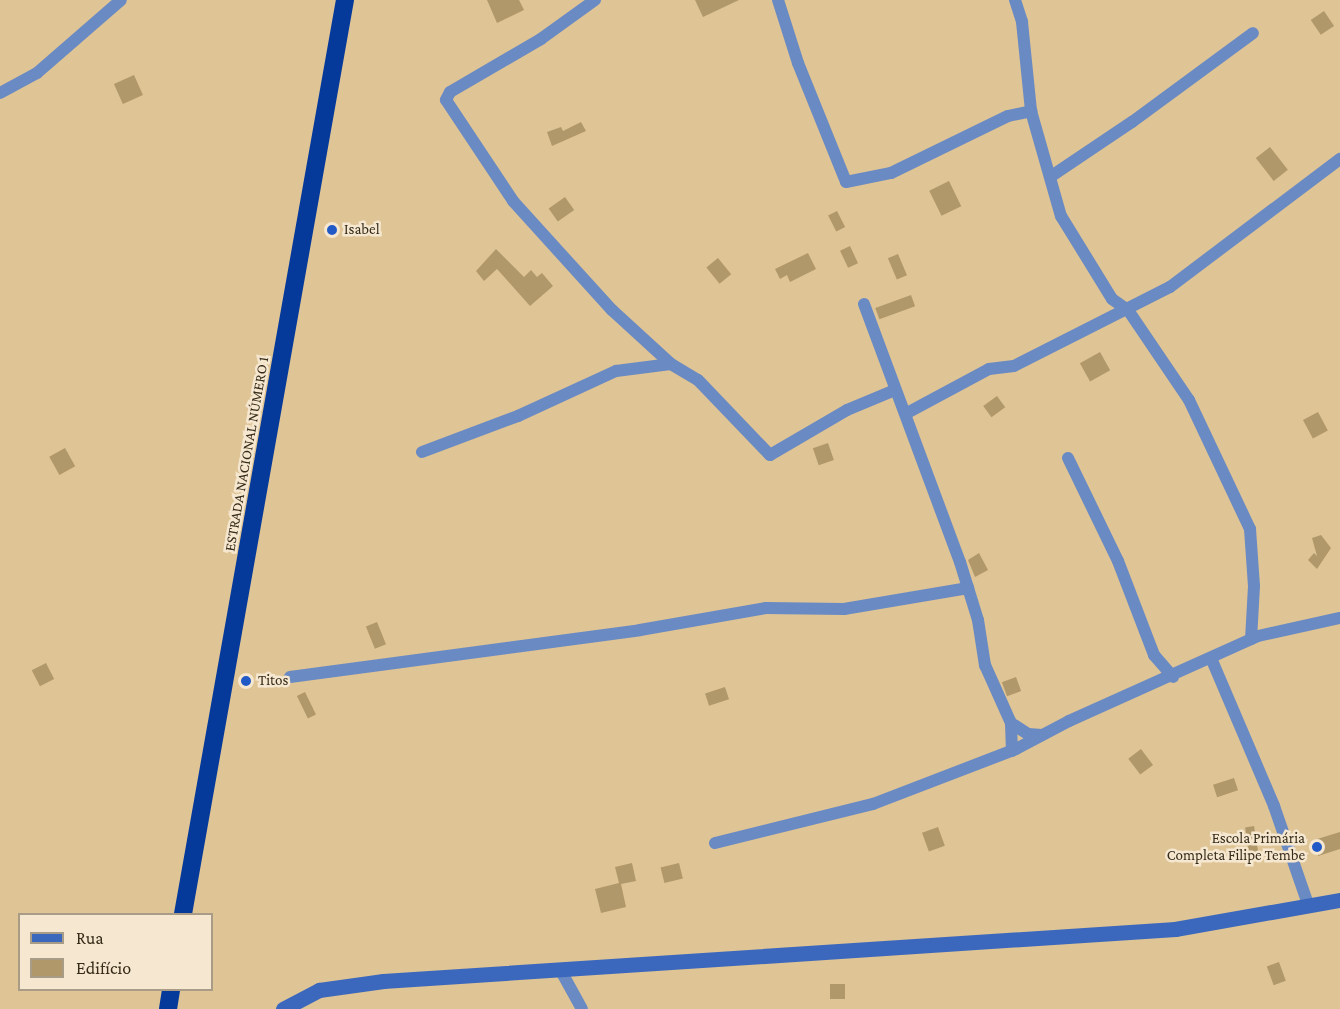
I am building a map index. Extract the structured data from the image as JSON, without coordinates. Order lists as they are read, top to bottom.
{
  "streets": {
    "highway": ["ESTRADA NACIONAL NÚMERO 1"]
  },
  "places": ["Isabel", "Titos", "Escola Primária Completa Filipe Tembe"],
  "legend": ["Rua", "Edifício"]
}
